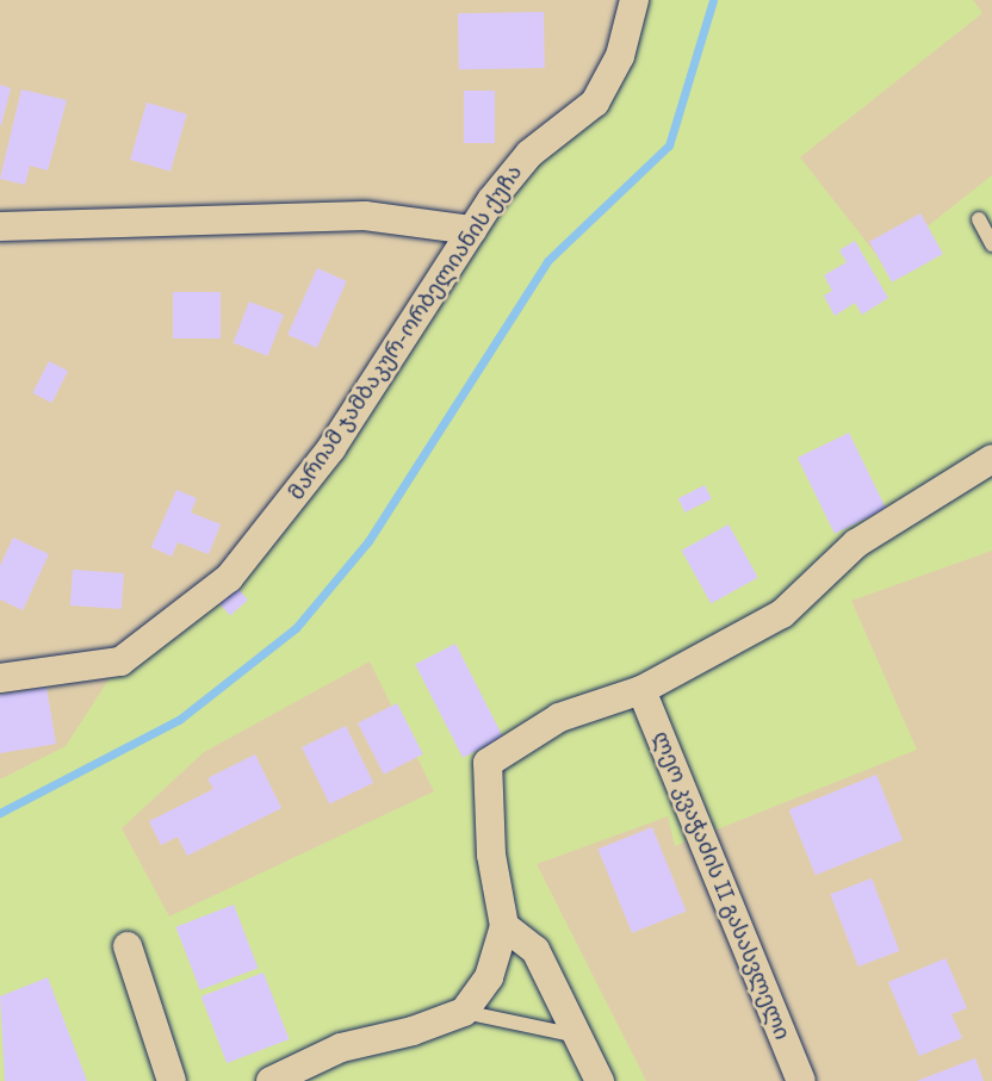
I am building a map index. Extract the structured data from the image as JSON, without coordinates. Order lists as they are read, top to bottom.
{
  "streets": {
    "street": ["მარიამ ჯამბაკურ-ორბელიანის ქუჩა", "ლეო კვაჭაძის II გასასვლელი"]
  }
}
